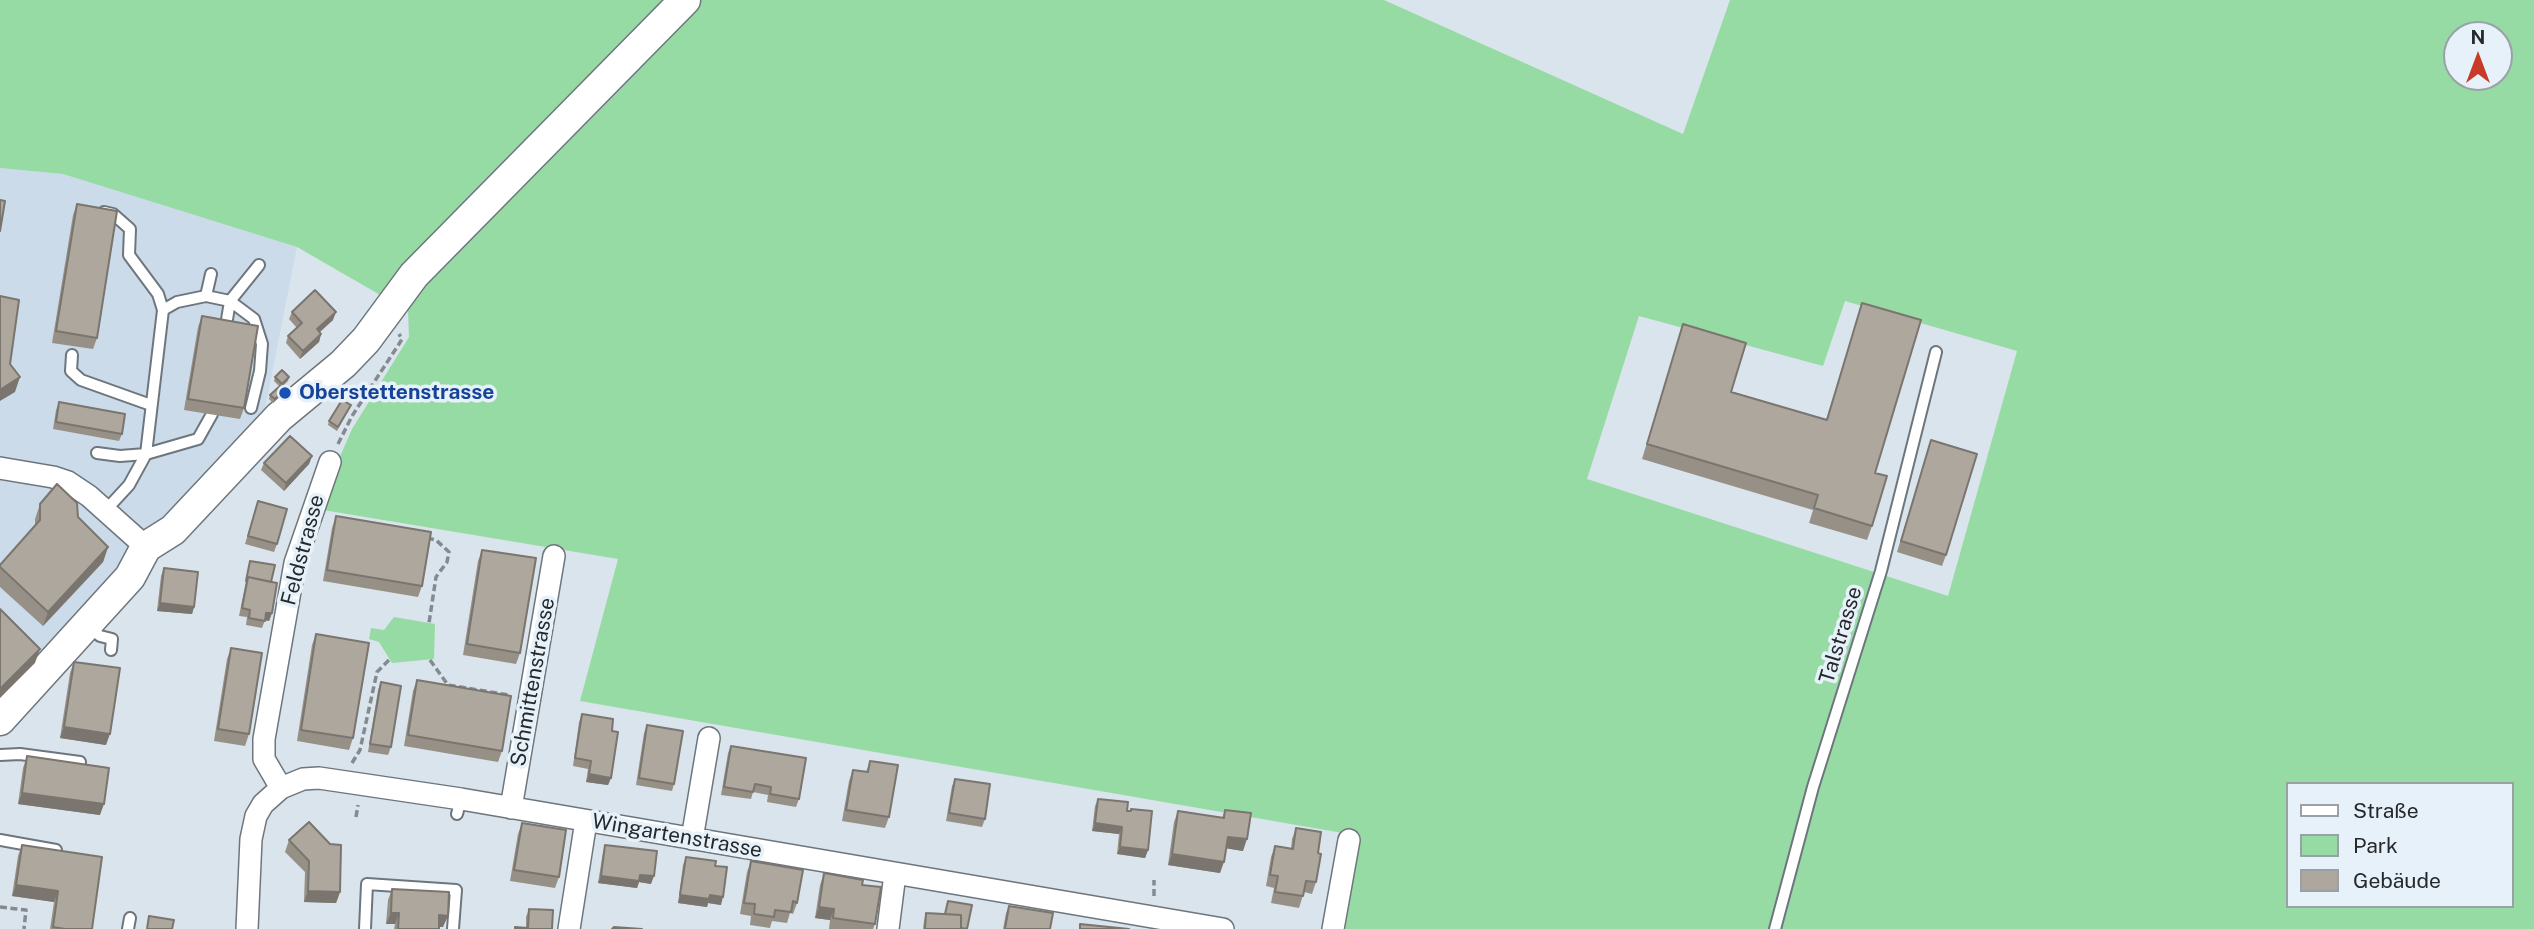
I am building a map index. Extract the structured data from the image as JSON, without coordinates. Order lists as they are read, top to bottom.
{
  "streets": {
    "street": ["Feldstrasse", "Schmittenstrasse", "Wingartenstrasse"],
    "lane": ["Talstrasse"]
  },
  "crossings": [
    ["Feldstrasse", "Wingartenstrasse"],
    ["Schmittenstrasse", "Wingartenstrasse"]
  ],
  "places": ["Oberstettenstrasse"],
  "legend": ["Straße", "Park", "Gebäude"],
  "north": "top"
}
